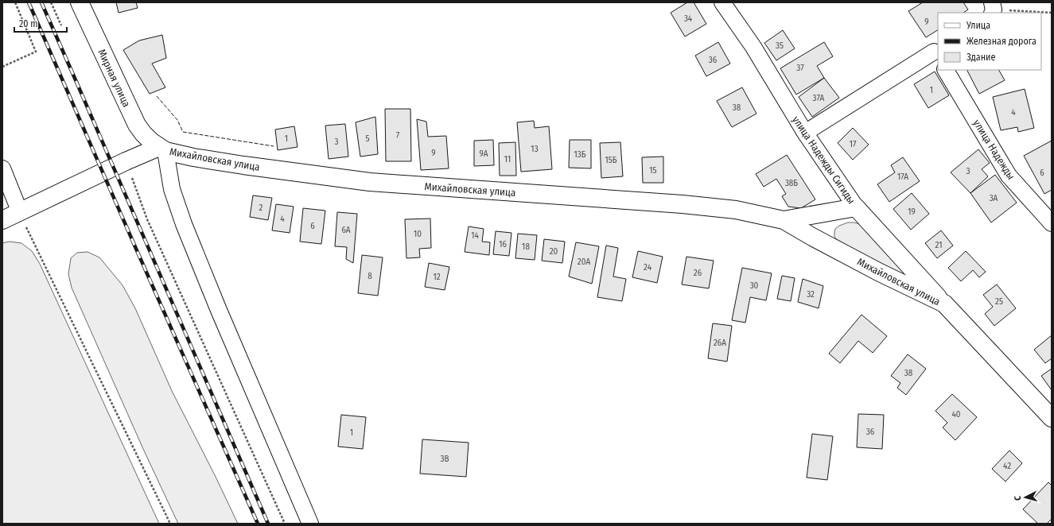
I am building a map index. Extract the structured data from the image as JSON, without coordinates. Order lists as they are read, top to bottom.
{
  "streets": {
    "street": [
      "Мирная улица",
      "улица Надежды",
      "Михайловская улица",
      "улица Надежды Сигиды"
    ]
  },
  "crossings": [
    ["Мирная улица", "Михайловская улица"],
    ["Михайловская улица", "улица Надежды Сигиды"]
  ],
  "house_numbers": [
    "34",
    "9",
    "35",
    "36",
    "37",
    "1",
    "37А",
    "38",
    "4",
    "7",
    "1",
    "5",
    "3",
    "17",
    "13",
    "9",
    "9А",
    "13Б",
    "11",
    "15Б",
    "15",
    "3",
    "6",
    "17А",
    "38Б",
    "3А",
    "2",
    "19",
    "4",
    "6",
    "6А",
    "10",
    "14",
    "16",
    "21",
    "18",
    "20",
    "20А",
    "24",
    "26",
    "8",
    "12",
    "30",
    "32",
    "25",
    "26А",
    "38",
    "40",
    "36",
    "1",
    "3В",
    "42"
  ],
  "legend": ["Улица", "Железная дорога", "Здание"],
  "scale_bar": "20 m",
  "north": "left"
}
